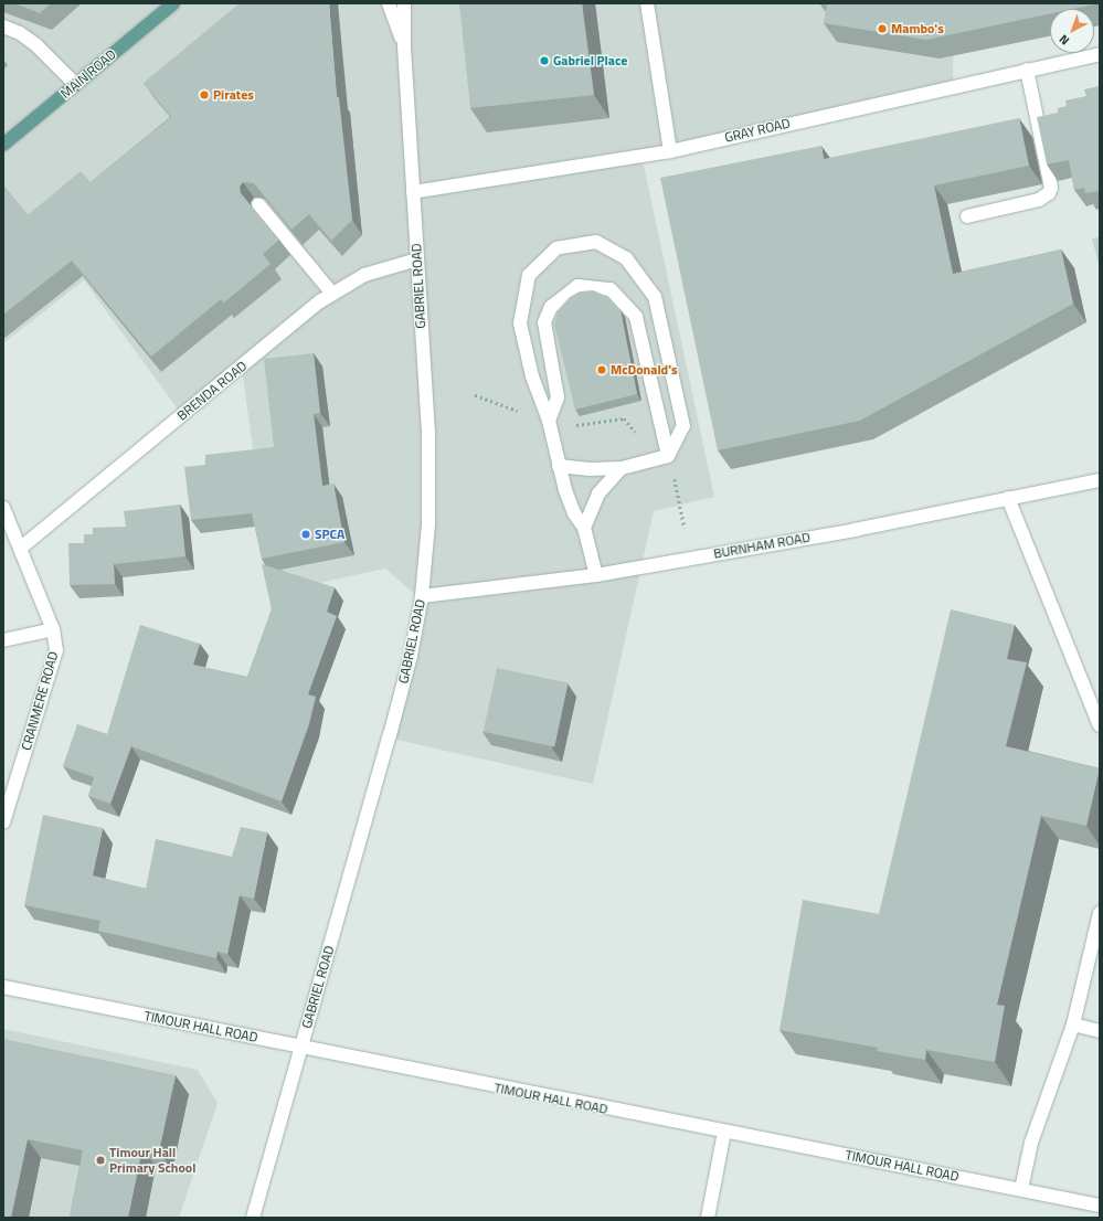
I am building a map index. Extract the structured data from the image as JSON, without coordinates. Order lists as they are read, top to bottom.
{
  "streets": {
    "main road": ["MAIN ROAD"],
    "street": [
      "GRAY ROAD",
      "GABRIEL ROAD",
      "BRENDA ROAD",
      "BURNHAM ROAD",
      "CRANMERE ROAD",
      "TIMOUR HALL ROAD"
    ]
  },
  "crossings": [
    ["GRAY ROAD", "GABRIEL ROAD"],
    ["GABRIEL ROAD", "BRENDA ROAD"],
    ["GABRIEL ROAD", "BURNHAM ROAD"],
    ["GABRIEL ROAD", "TIMOUR HALL ROAD"],
    ["BRENDA ROAD", "CRANMERE ROAD"]
  ],
  "places": [
    "Mambo's",
    "Gabriel Place",
    "Pirates",
    "McDonald's",
    "SPCA",
    "Timour Hall Primary School"
  ],
  "north": "bottom left"
}
